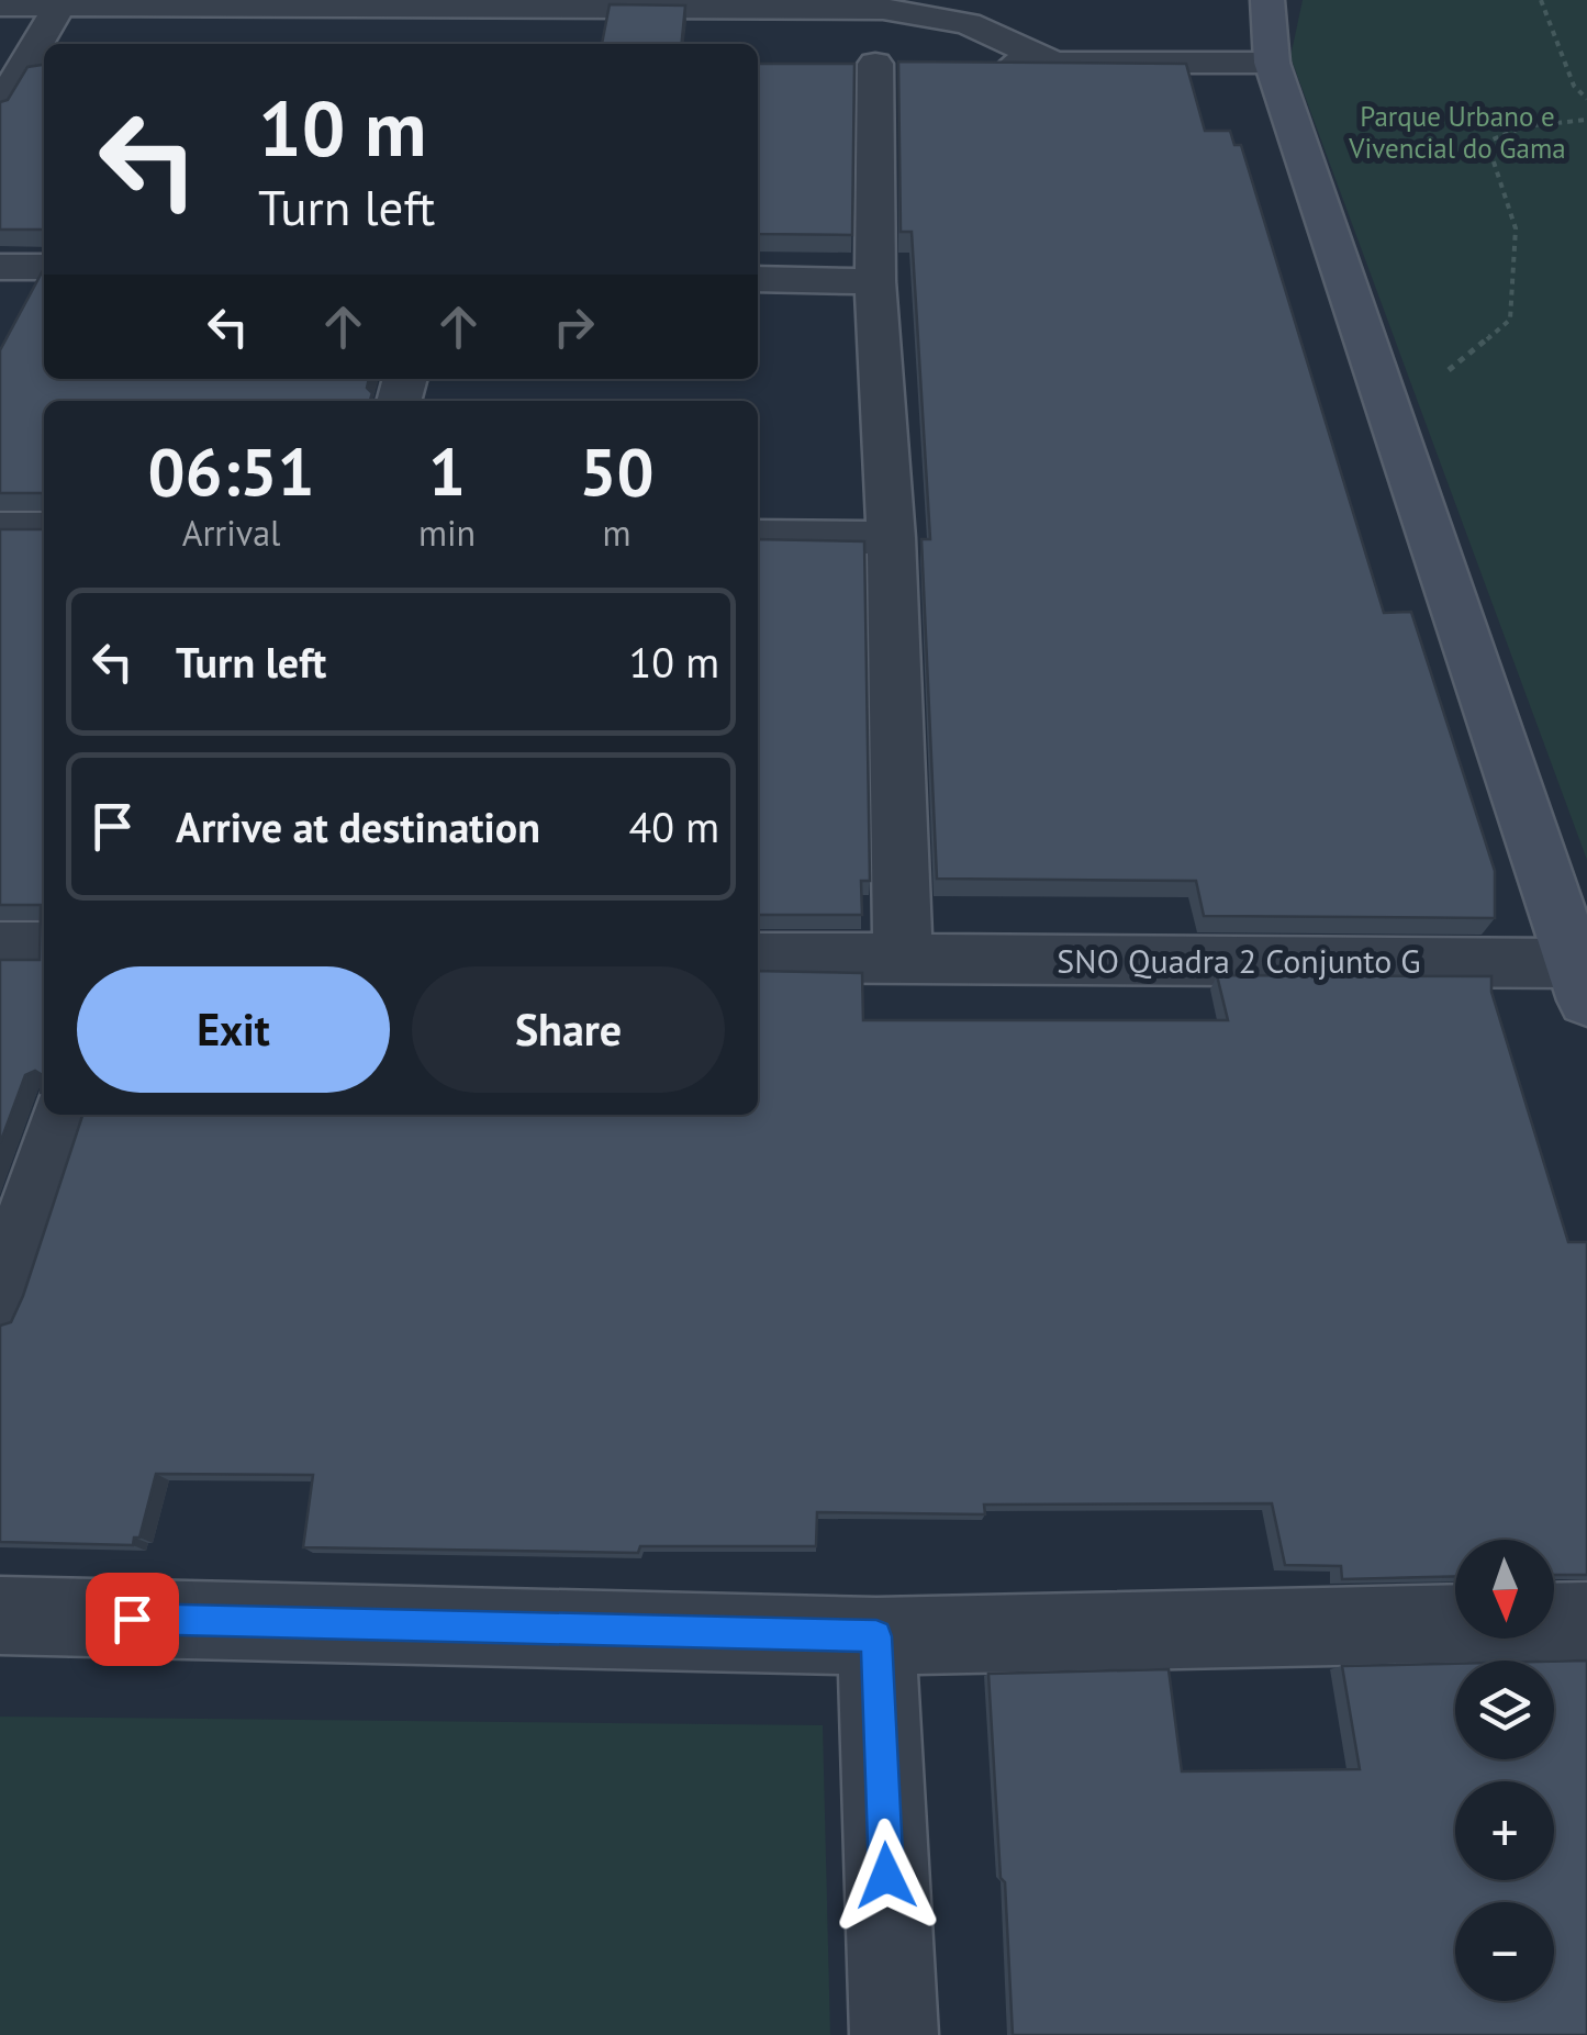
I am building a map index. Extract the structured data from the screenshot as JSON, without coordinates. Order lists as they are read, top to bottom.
{
  "streets": {
    "street": ["SNO Quadra 2 Conjunto G"]
  },
  "parks": ["Parque Urbano e Vivencial do Gama"],
  "north": "bottom",
  "page": {
    "turn": ["10 m", "Turn left"],
    "eta": [
      "06:51",
      "Arrival",
      "1",
      "min",
      "50",
      "m"
    ],
    "list": [
      {
        "name": "Turn left",
        "value": "10 m"
      },
      {
        "name": "Arrive at destination",
        "value": "40 m"
      }
    ],
    "buttons": ["Exit", "Share"],
    "map_buttons": ["+", "−"]
  }
}
